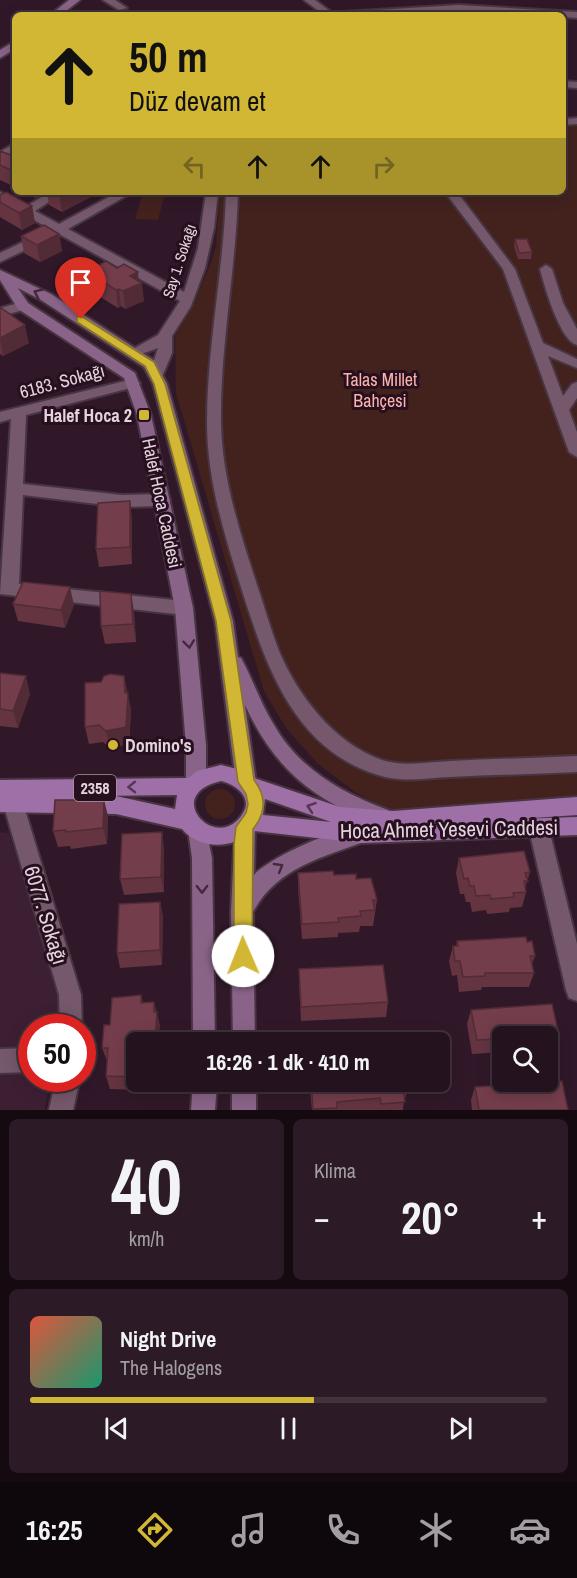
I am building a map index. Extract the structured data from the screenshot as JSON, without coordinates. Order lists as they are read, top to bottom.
{
  "streets": {
    "main road": ["Halef Hoca Caddesi", "2358", "Hoca Ahmet Yesevi Caddesi"],
    "street": ["Say 1. Sokağı", "6183. Sokağı", "6077. Sokağı"]
  },
  "crossings": [
    ["Say 1. Sokağı", "Halef Hoca Caddesi"],
    ["6183. Sokağı", "Halef Hoca Caddesi"],
    ["Halef Hoca Caddesi", "2358"],
    ["Halef Hoca Caddesi", "Hoca Ahmet Yesevi Caddesi"],
    ["2358", "Hoca Ahmet Yesevi Caddesi"],
    ["2358", "6077. Sokağı"]
  ],
  "parks": ["Talas Millet Bahçesi"],
  "places": {
    "transit": ["Halef Hoca 2"],
    "other": ["Domino's"]
  },
  "page": {
    "turn": ["50 m", "Düz devam et"],
    "limit": "50",
    "trip": "16:26 · 1 dk · 410 m",
    "tile": [
      ["40", "km/h"],
      "Klima"
    ],
    "heat": ["−", "20°", "+"],
    "song": ["Night Drive", "The Halogens"],
    "tabs": "16:25"
  }
}
